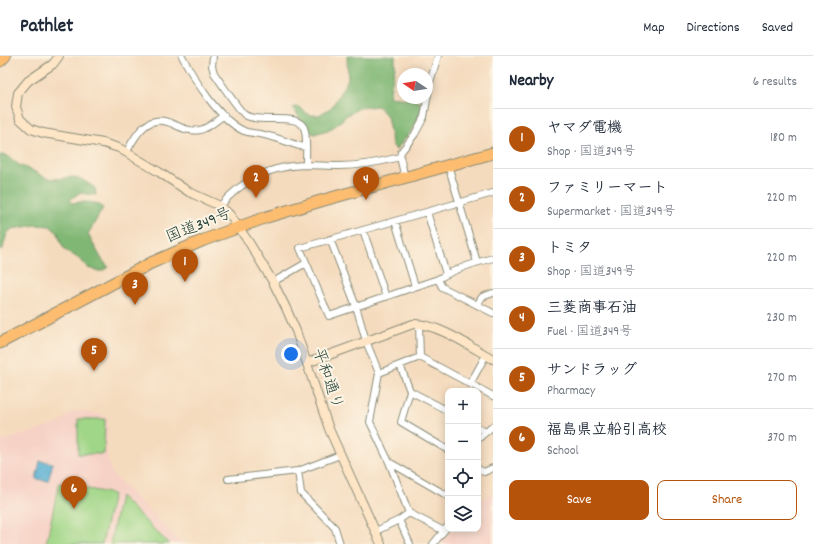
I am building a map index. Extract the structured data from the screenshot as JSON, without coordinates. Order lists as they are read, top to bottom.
{
  "streets": {
    "highway": ["国道349号"],
    "street": ["平和通り"]
  },
  "crossings": [
    ["国道349号", "平和通り"]
  ],
  "north": "left",
  "page": {
    "header": "Pathlet",
    "nav": ["Map", "Directions", "Saved"],
    "heading": ["Nearby", "6 results"],
    "list": [
      {
        "mark": "1",
        "name": "ヤマダ電機",
        "note": "Shop · 国道349号",
        "value": "180 m"
      },
      {
        "mark": "2",
        "name": "ファミリーマート",
        "note": "Supermarket · 国道349号",
        "value": "220 m"
      },
      {
        "mark": "3",
        "name": "トミタ",
        "note": "Shop · 国道349号",
        "value": "220 m"
      },
      {
        "mark": "4",
        "name": "三菱商事石油",
        "note": "Fuel · 国道349号",
        "value": "230 m"
      },
      {
        "mark": "5",
        "name": "サンドラッグ",
        "note": "Pharmacy",
        "value": "270 m"
      },
      {
        "mark": "6",
        "name": "福島県立船引高校",
        "note": "School",
        "value": "370 m"
      }
    ],
    "pins": [
      "2",
      "4",
      "1",
      "3",
      "5",
      "6"
    ],
    "map_buttons": ["+", "−"],
    "buttons": ["Save", "Share"]
  }
}
